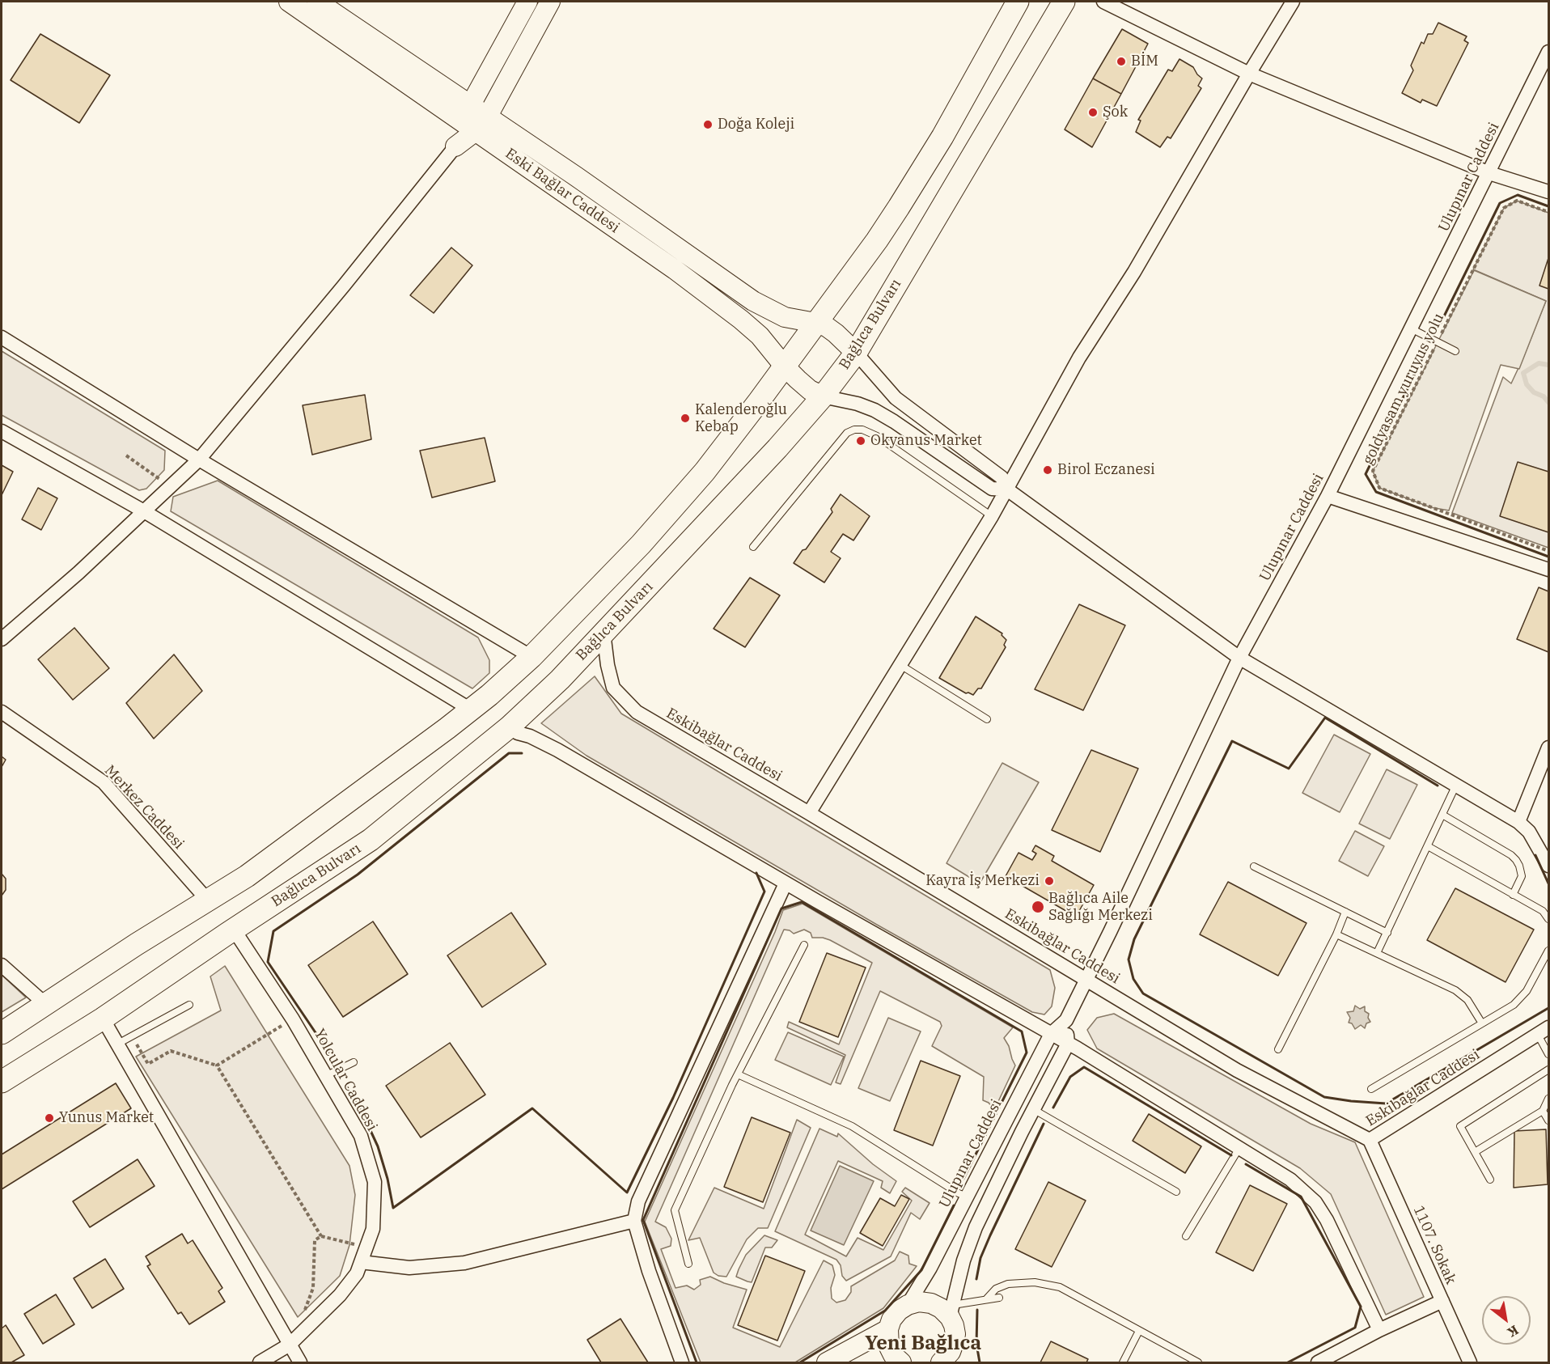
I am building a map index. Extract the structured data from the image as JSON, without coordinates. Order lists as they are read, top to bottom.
{
  "streets": {
    "main road": ["Bağlıca Bulvarı"],
    "street": [
      "Ulupınar Caddesi",
      "Eski Bağlar Caddesi",
      "Eskibağlar Caddesi",
      "Merkez Caddesi",
      "Yolcular Caddesi",
      "1107. Sokak"
    ],
    "path": ["goldyasam yuruyus yolu"]
  },
  "crossings": [
    ["Ulupınar Caddesi", "Eskibağlar Caddesi"],
    ["Eski Bağlar Caddesi", "Bağlıca Bulvarı"],
    ["Bağlıca Bulvarı", "Eskibağlar Caddesi"],
    ["Bağlıca Bulvarı", "Yolcular Caddesi"],
    ["Eskibağlar Caddesi", "1107. Sokak"]
  ],
  "districts": ["Yeni Bağlıca"],
  "places": [
    "BİM",
    "Şok",
    "Doğa Koleji",
    "Kalenderoğlu Kebap",
    "Okyanus Market",
    "Birol Eczanesi",
    "Kayra İş Merkezi",
    "Bağlıca Aile Sağlığı Merkezi",
    "Yunus Market"
  ],
  "north": "bottom right"
}
